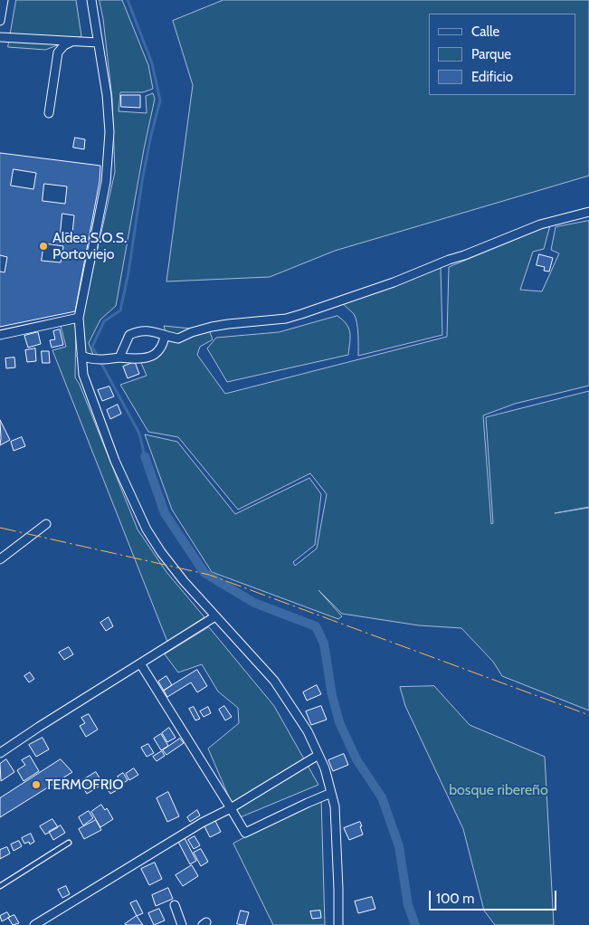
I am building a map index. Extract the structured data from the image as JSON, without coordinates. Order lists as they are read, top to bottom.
{
  "parks": ["bosque ribereño"],
  "places": ["Aldea S.O.S. Portoviejo", "TERMOFRIO"],
  "legend": ["Calle", "Parque", "Edificio"],
  "scale_bar": "100 m"
}
